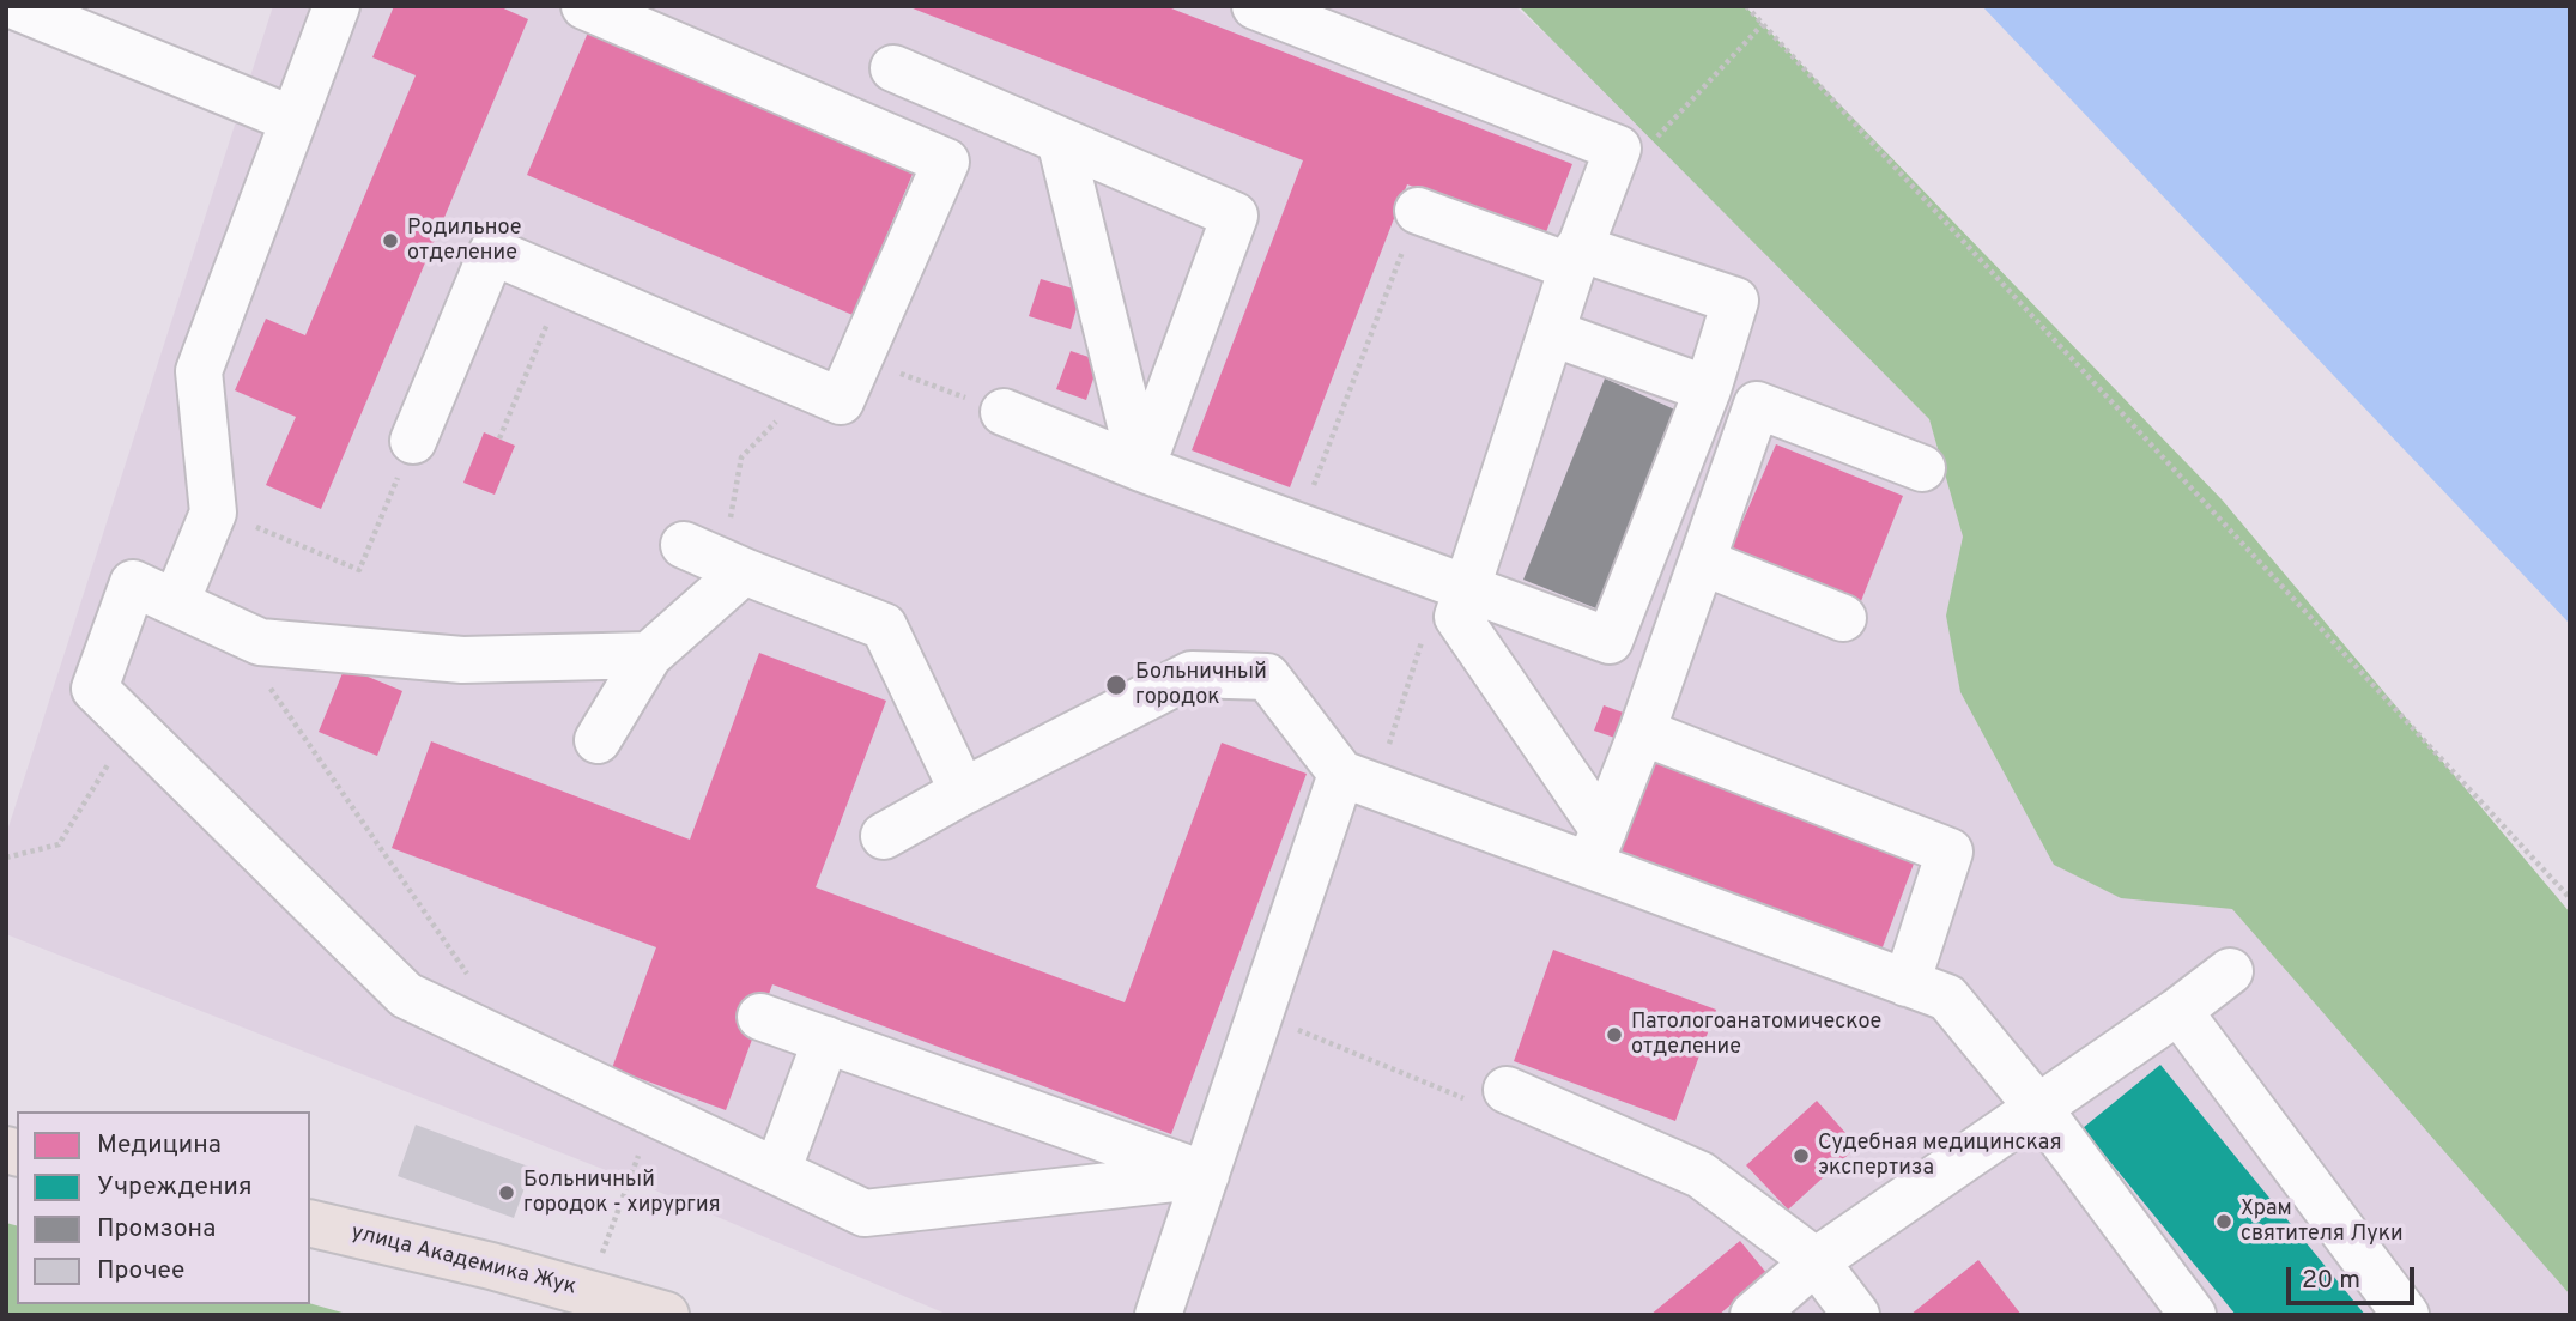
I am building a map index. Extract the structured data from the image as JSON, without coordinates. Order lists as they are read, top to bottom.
{
  "streets": {
    "main road": ["улица Академика Жук"]
  },
  "places": [
    "Родильное отделение",
    "Больничный городок",
    "Патологоанатомическое отделение",
    "Судебная медицинская экспертиза",
    "Больничный городок - хирургия",
    "Храм святителя Луки"
  ],
  "legend": [
    "Медицина",
    "Учреждения",
    "Промзона",
    "Прочее"
  ],
  "scale_bar": "20 m"
}
